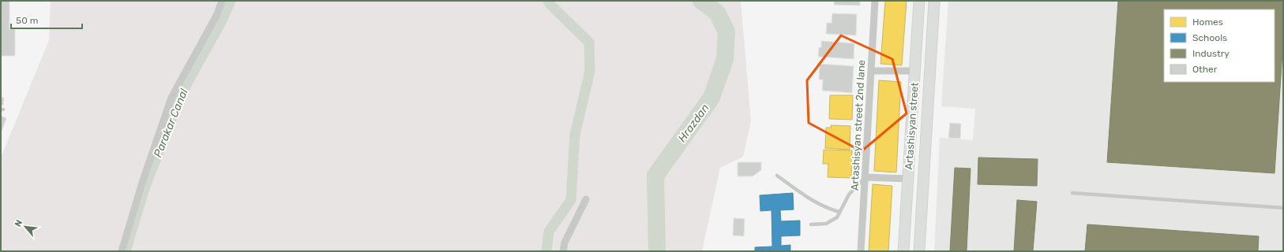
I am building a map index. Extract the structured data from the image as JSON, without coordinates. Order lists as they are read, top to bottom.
{
  "streets": {
    "main road": ["Artashisyan street"],
    "street": ["Artashisyan street 2nd lane"]
  },
  "water": ["Parakar Canal", "Hrazdan"],
  "legend": [
    "Homes",
    "Schools",
    "Industry",
    "Other"
  ],
  "scale_bar": "50 m",
  "north": "top left"
}
